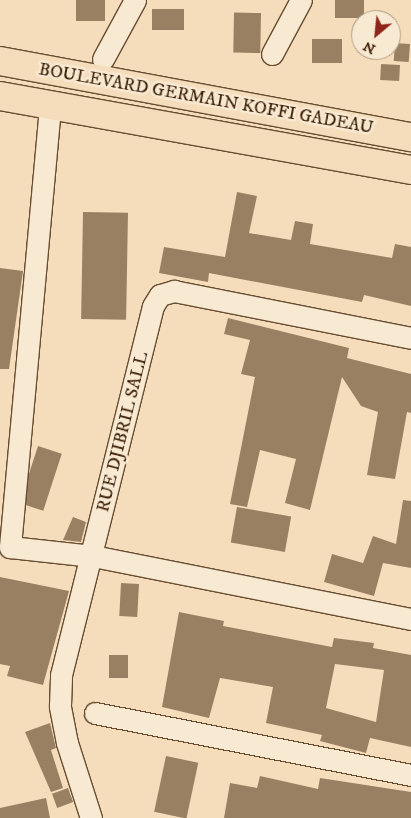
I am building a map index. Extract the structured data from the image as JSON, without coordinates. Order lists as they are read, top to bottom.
{
  "streets": {
    "main road": ["BOULEVARD GERMAIN KOFFI GADEAU"],
    "street": ["RUE DJIBRIL SALL"]
  },
  "north": "bottom left"
}
